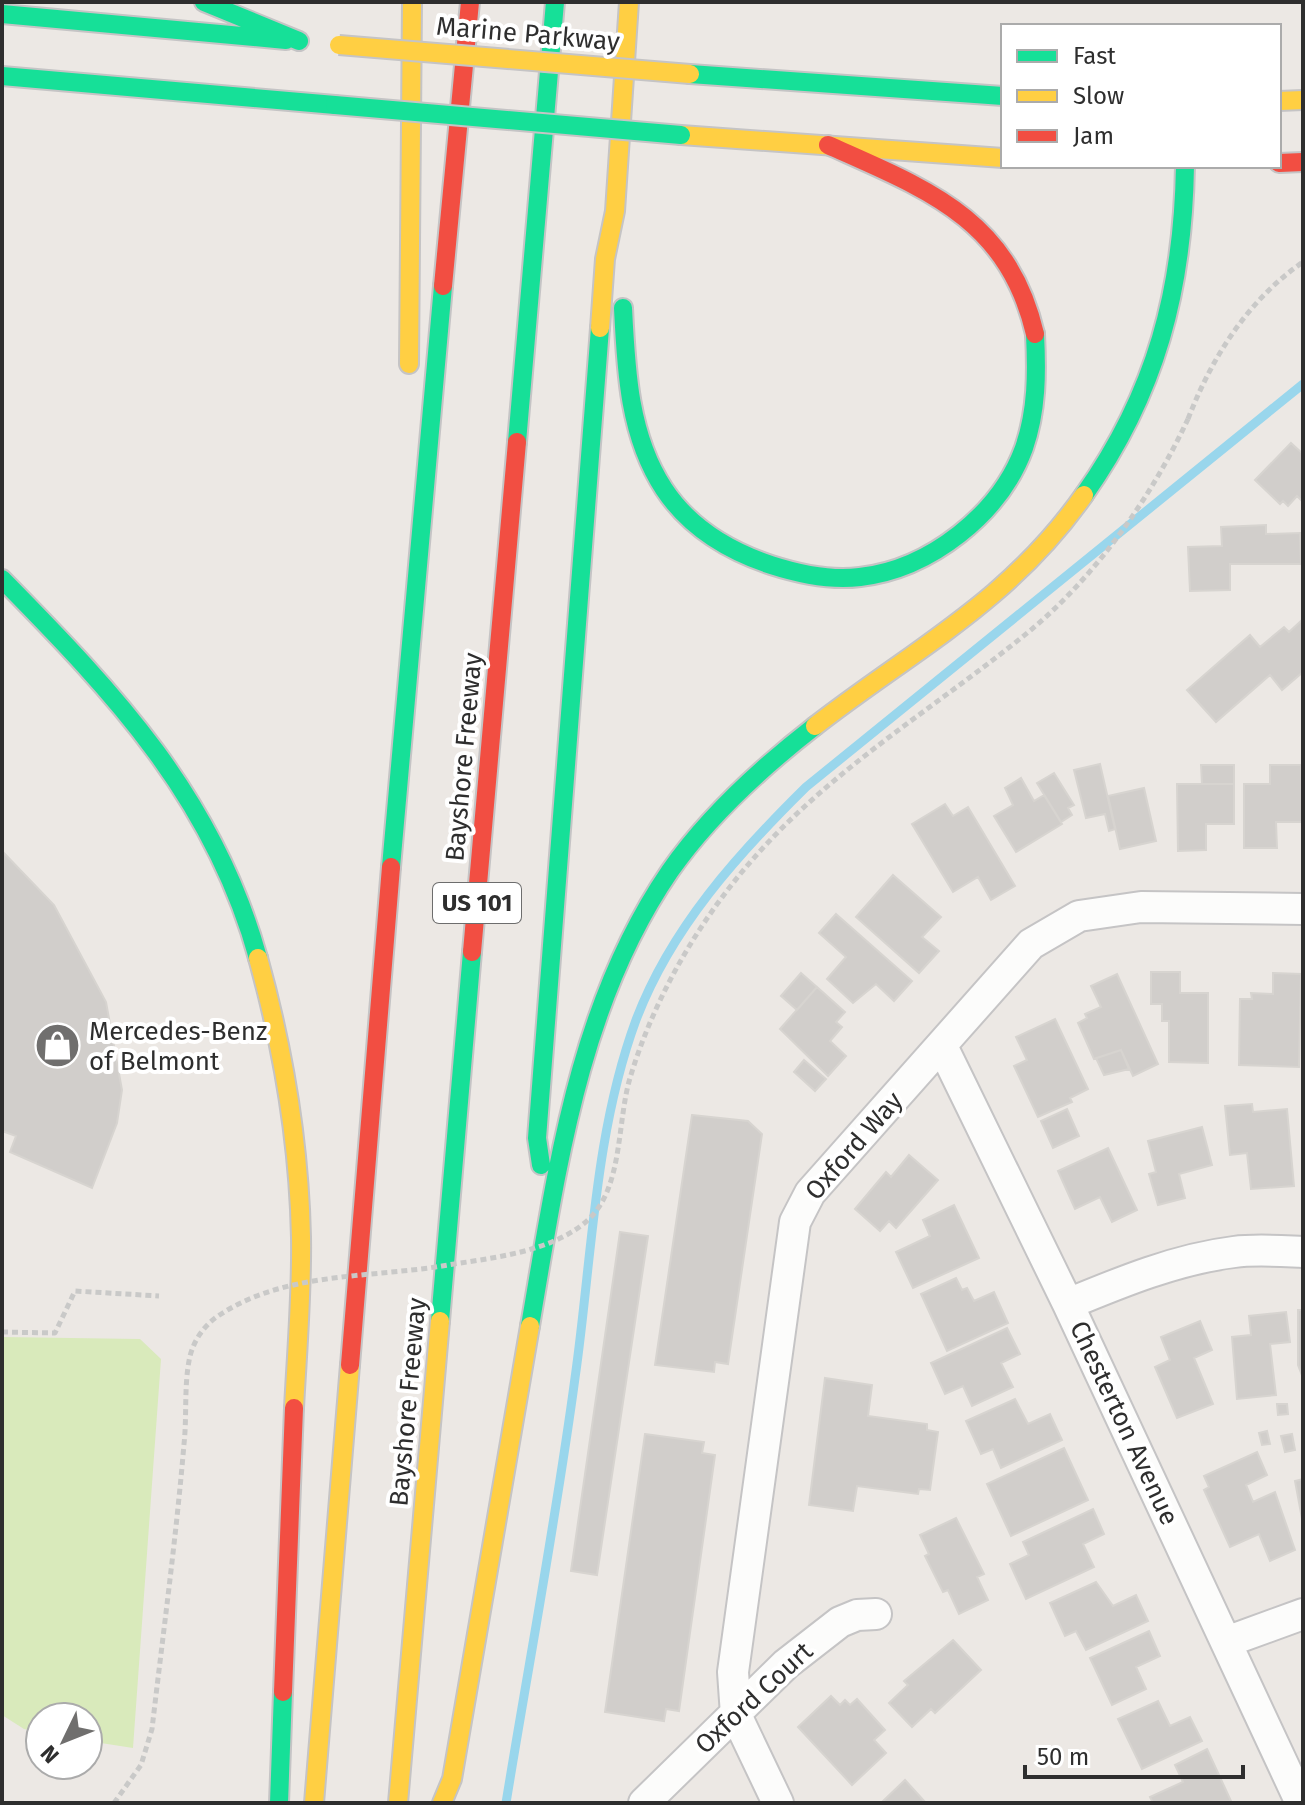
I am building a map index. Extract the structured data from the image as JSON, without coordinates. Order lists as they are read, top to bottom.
{
  "streets": {
    "main road": ["Marine Parkway", "Bayshore Freeway", "US 101"],
    "street": ["Oxford Way", "Chesterton Avenue", "Oxford Court"]
  },
  "crossings": [
    ["Oxford Way", "Chesterton Avenue"],
    ["Oxford Way", "Oxford Court"]
  ],
  "places": {
    "shop": ["Mercedes-Benz of Belmont"]
  },
  "legend": ["Fast", "Slow", "Jam"],
  "scale_bar": "50 m",
  "north": "bottom left"
}
